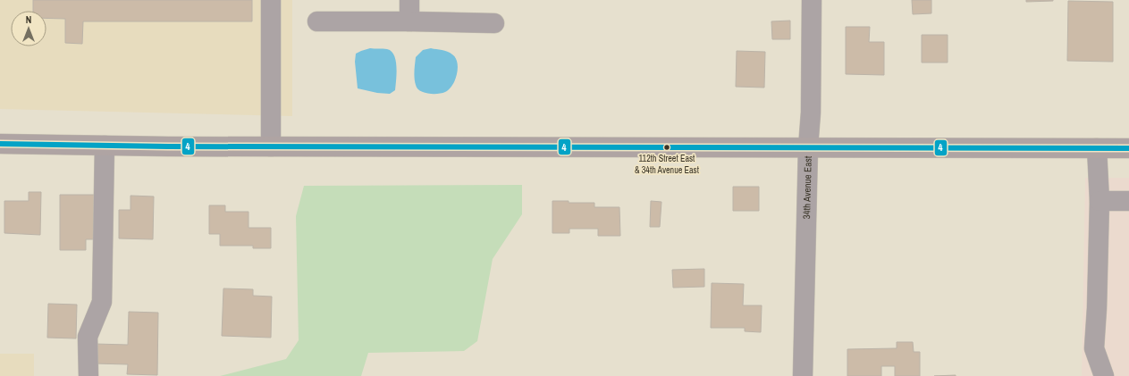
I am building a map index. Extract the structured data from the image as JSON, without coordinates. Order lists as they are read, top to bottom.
{
  "streets": {
    "street": ["34th Avenue East"]
  },
  "places": ["112th Street East & 34th Avenue East"],
  "lines": ["transit line 4"],
  "north": "top"
}
